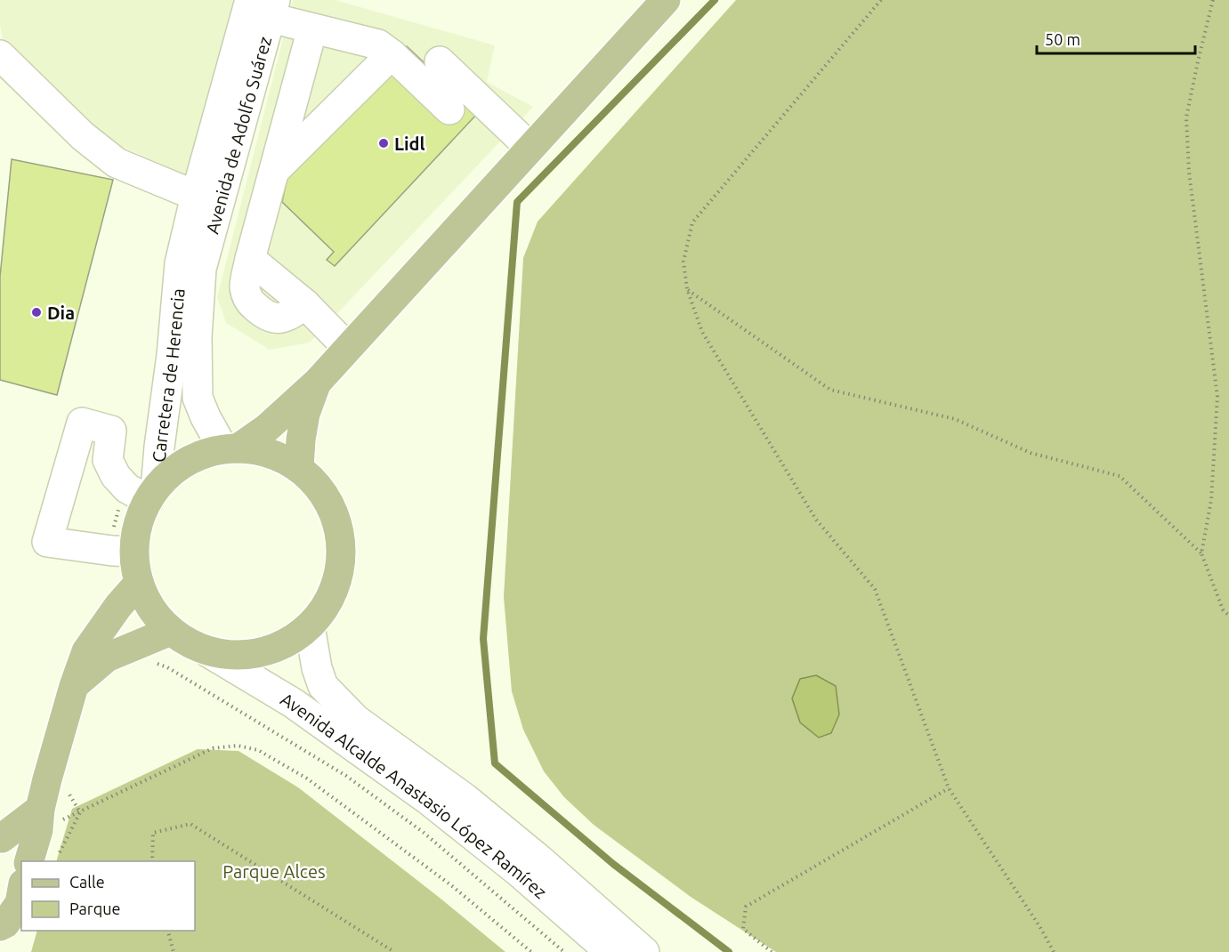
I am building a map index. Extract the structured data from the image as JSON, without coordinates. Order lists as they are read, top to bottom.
{
  "streets": {
    "street": ["Avenida de Adolfo Suárez", "Carretera de Herencia", "Avenida Alcalde Anastasio López Ramírez"]
  },
  "crossings": [
    ["Avenida de Adolfo Suárez", "Carretera de Herencia"]
  ],
  "parks": ["Parque Alces"],
  "places": ["Lidl", "Dia"],
  "legend": ["Calle", "Parque"],
  "scale_bar": "50 m"
}
